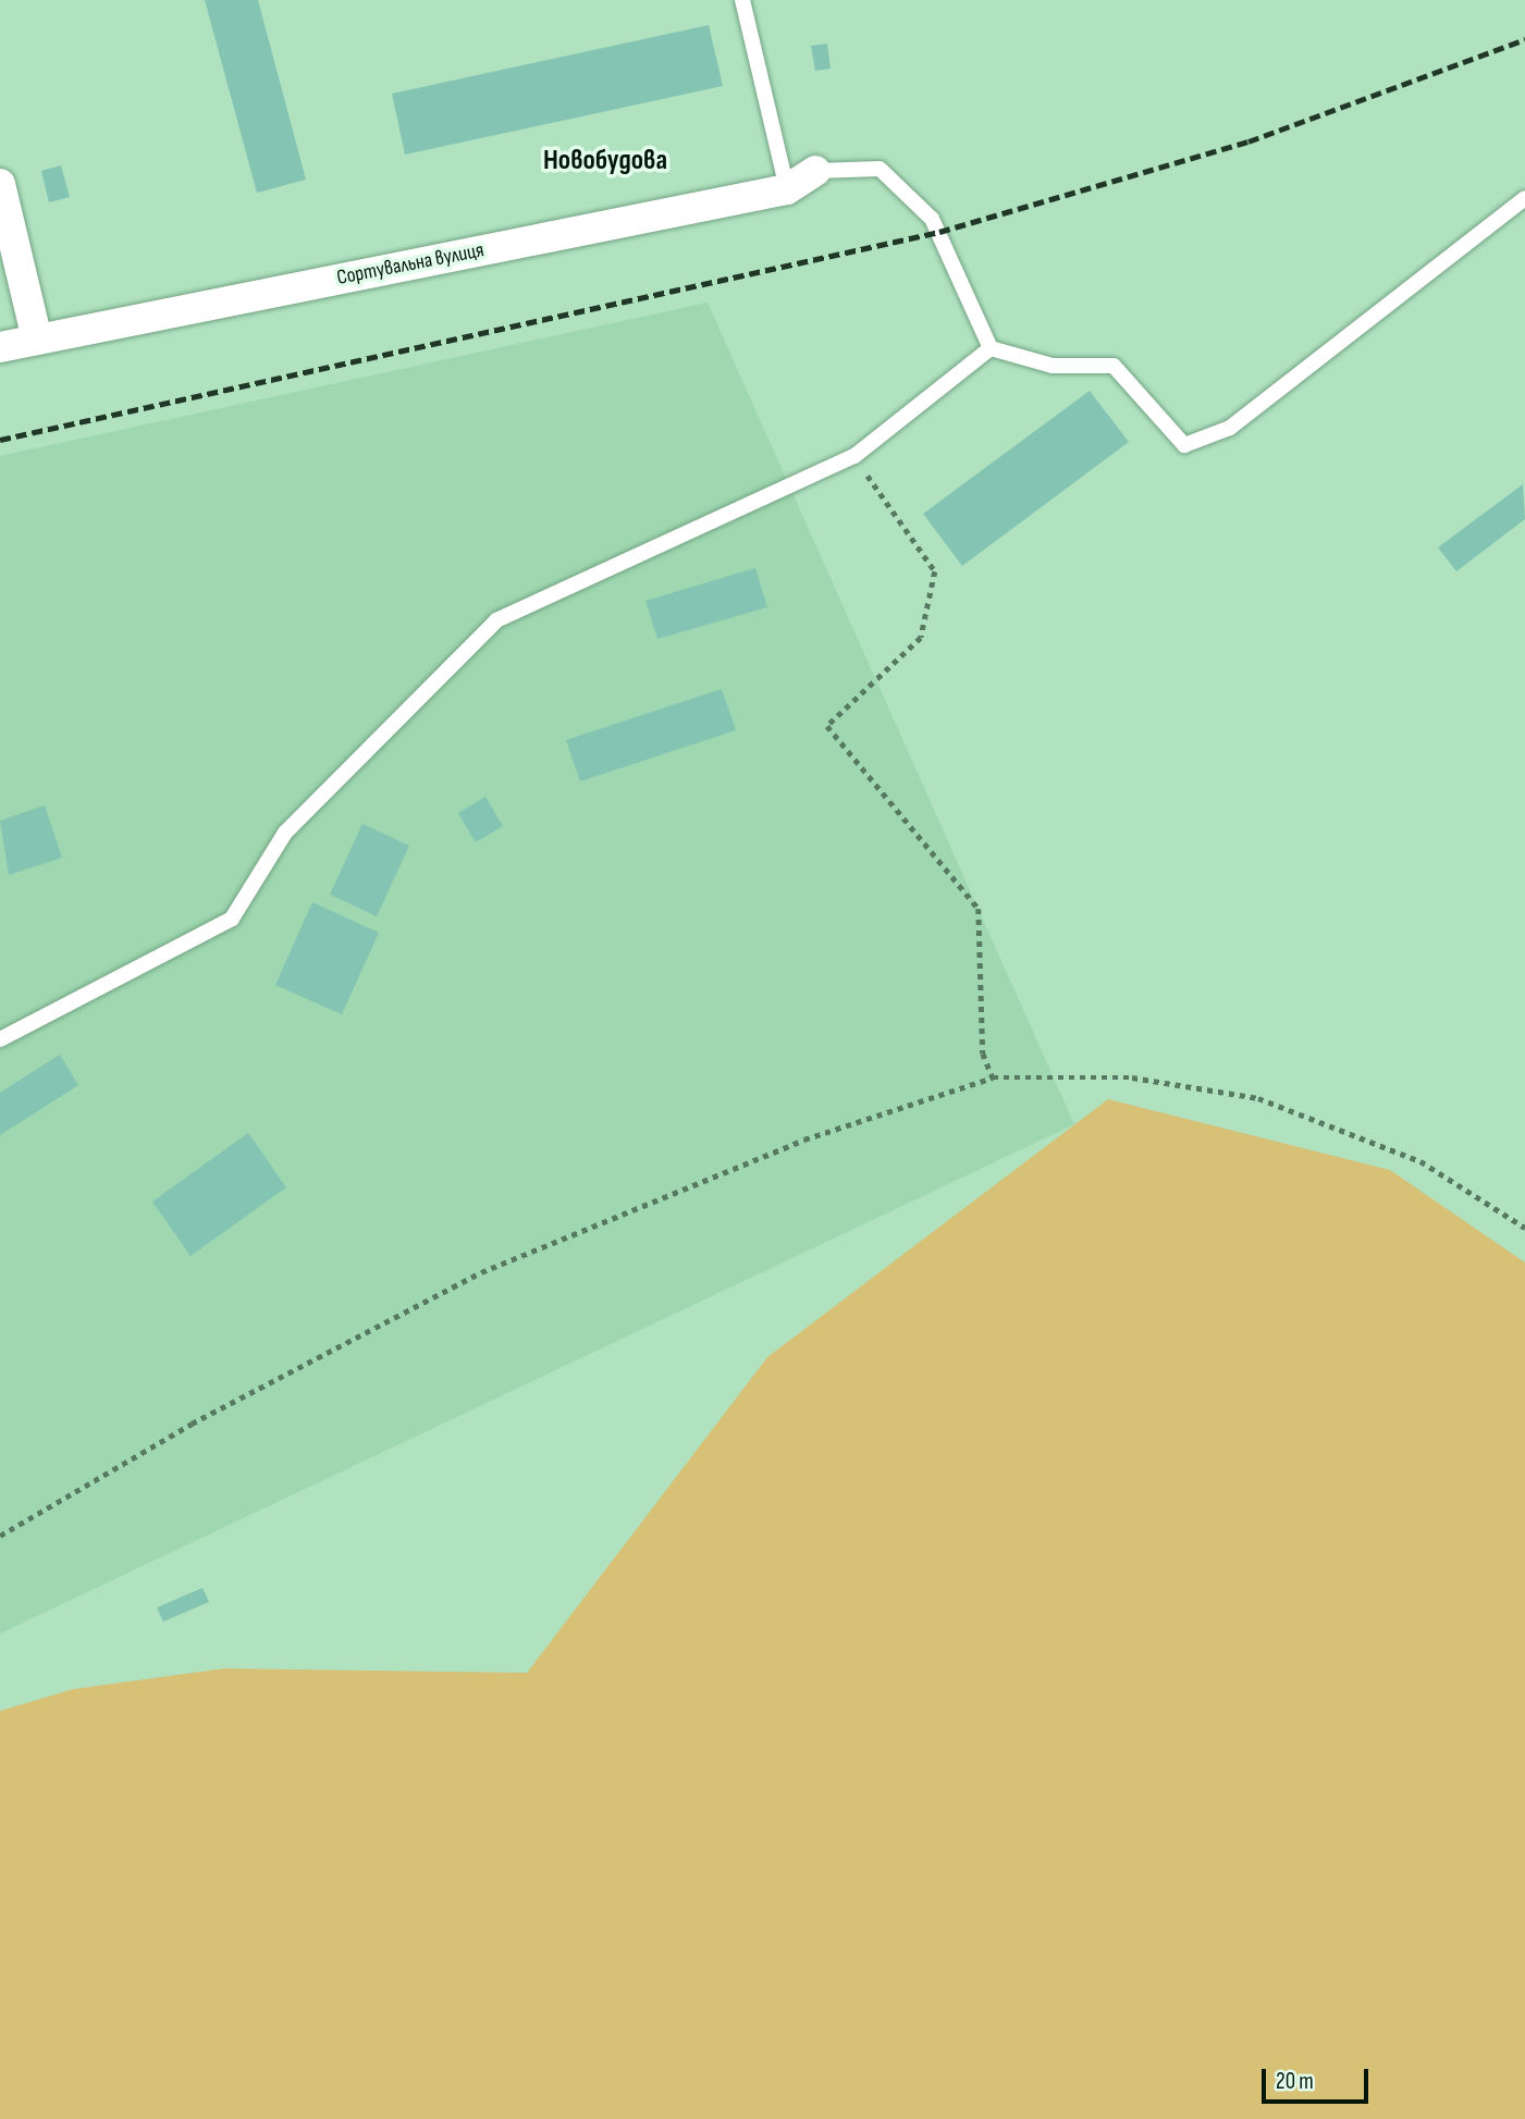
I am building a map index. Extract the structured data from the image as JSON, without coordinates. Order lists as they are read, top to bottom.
{
  "streets": {
    "street": ["Сортувальна вулиця"]
  },
  "districts": ["Новобудова"],
  "scale_bar": "20 m"
}
